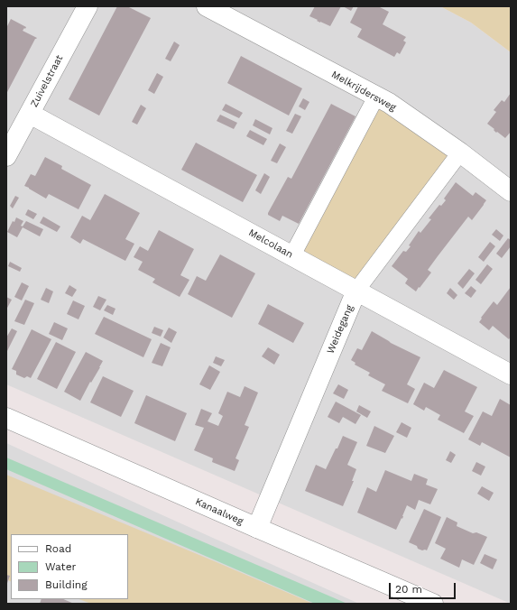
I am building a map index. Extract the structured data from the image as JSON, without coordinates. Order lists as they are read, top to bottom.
{
  "streets": {
    "street": [
      "Zuivelstraat",
      "Melkrijdersweg",
      "Melcolaan",
      "Weidegang",
      "Kanaalweg"
    ]
  },
  "crossings": [
    ["Zuivelstraat", "Melcolaan"],
    ["Melkrijdersweg", "Weidegang"],
    ["Melcolaan", "Weidegang"],
    ["Weidegang", "Kanaalweg"]
  ],
  "legend": ["Road", "Water", "Building"],
  "scale_bar": "20 m"
}
